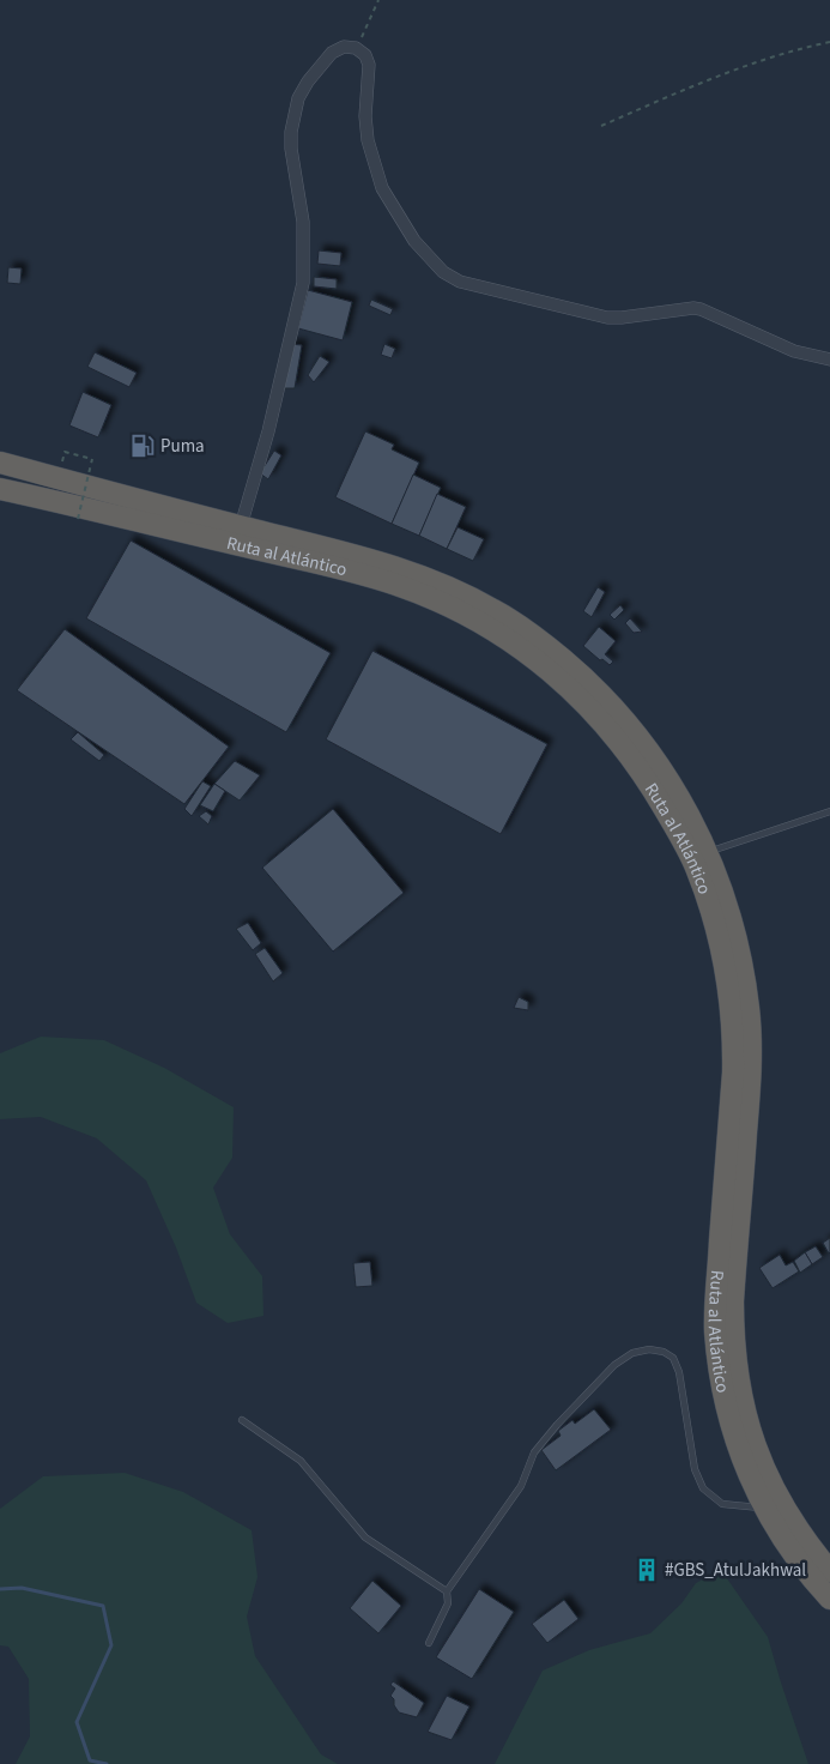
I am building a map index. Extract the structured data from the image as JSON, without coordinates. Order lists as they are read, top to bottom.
{
  "streets": {
    "highway": ["Ruta al Atlántico"]
  },
  "places": {
    "fuel station": ["Puma"],
    "building": ["#GBS_AtulJakhwal"]
  }
}
